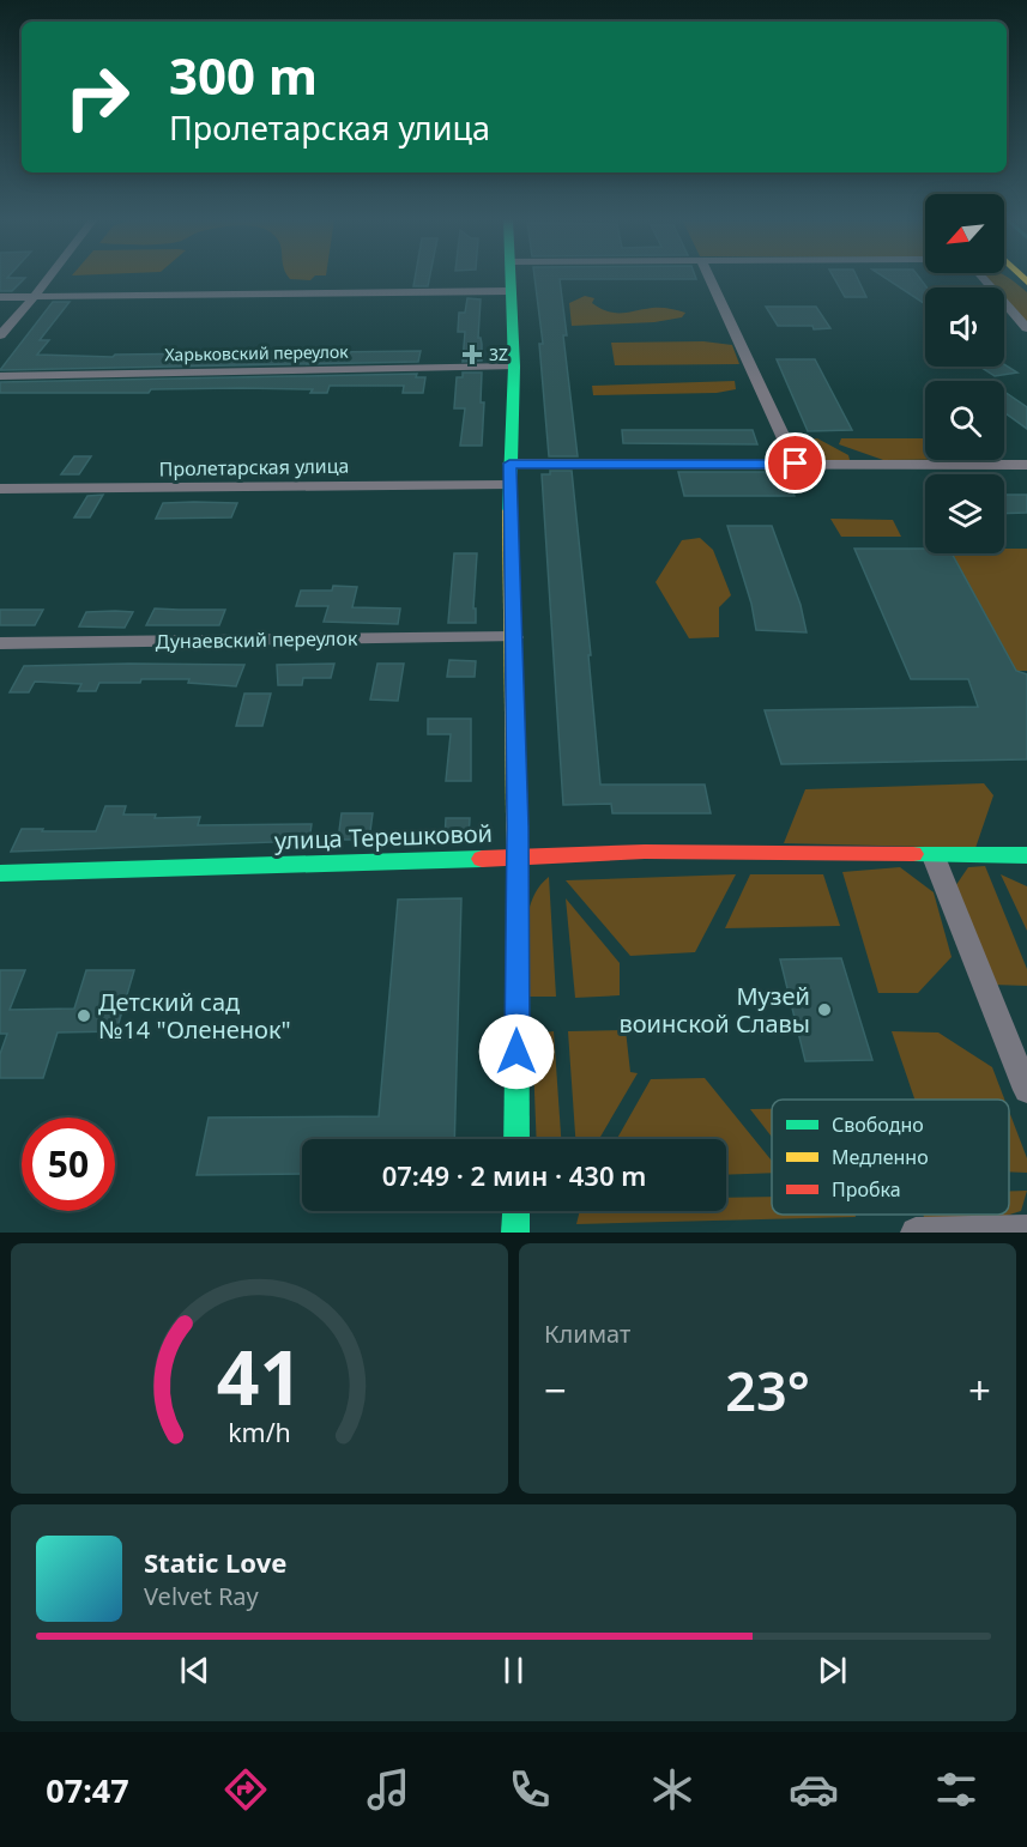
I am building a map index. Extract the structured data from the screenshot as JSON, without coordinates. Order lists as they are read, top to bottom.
{
  "streets": {
    "main road": ["улица Терешковой"],
    "street": ["Харьковский переулок", "Пролетарская улица", "Дунаевский переулок"]
  },
  "places": {
    "health": ["3Z"],
    "other": ["Музей воинской Славы", "Детский сад №14 \"Олененок\""]
  },
  "legend": ["Свободно", "Медленно", "Пробка"],
  "north": "bottom left",
  "page": {
    "turn": ["300 m", "Пролетарская улица"],
    "limit": "50",
    "trip": "07:49 · 2 мин · 430 m",
    "tile": "Климат",
    "heat": ["−", "23°", "+"],
    "song": ["Static Love", "Velvet Ray"],
    "tabs": "07:47",
    "gauge": ["41", "km/h"]
  }
}
